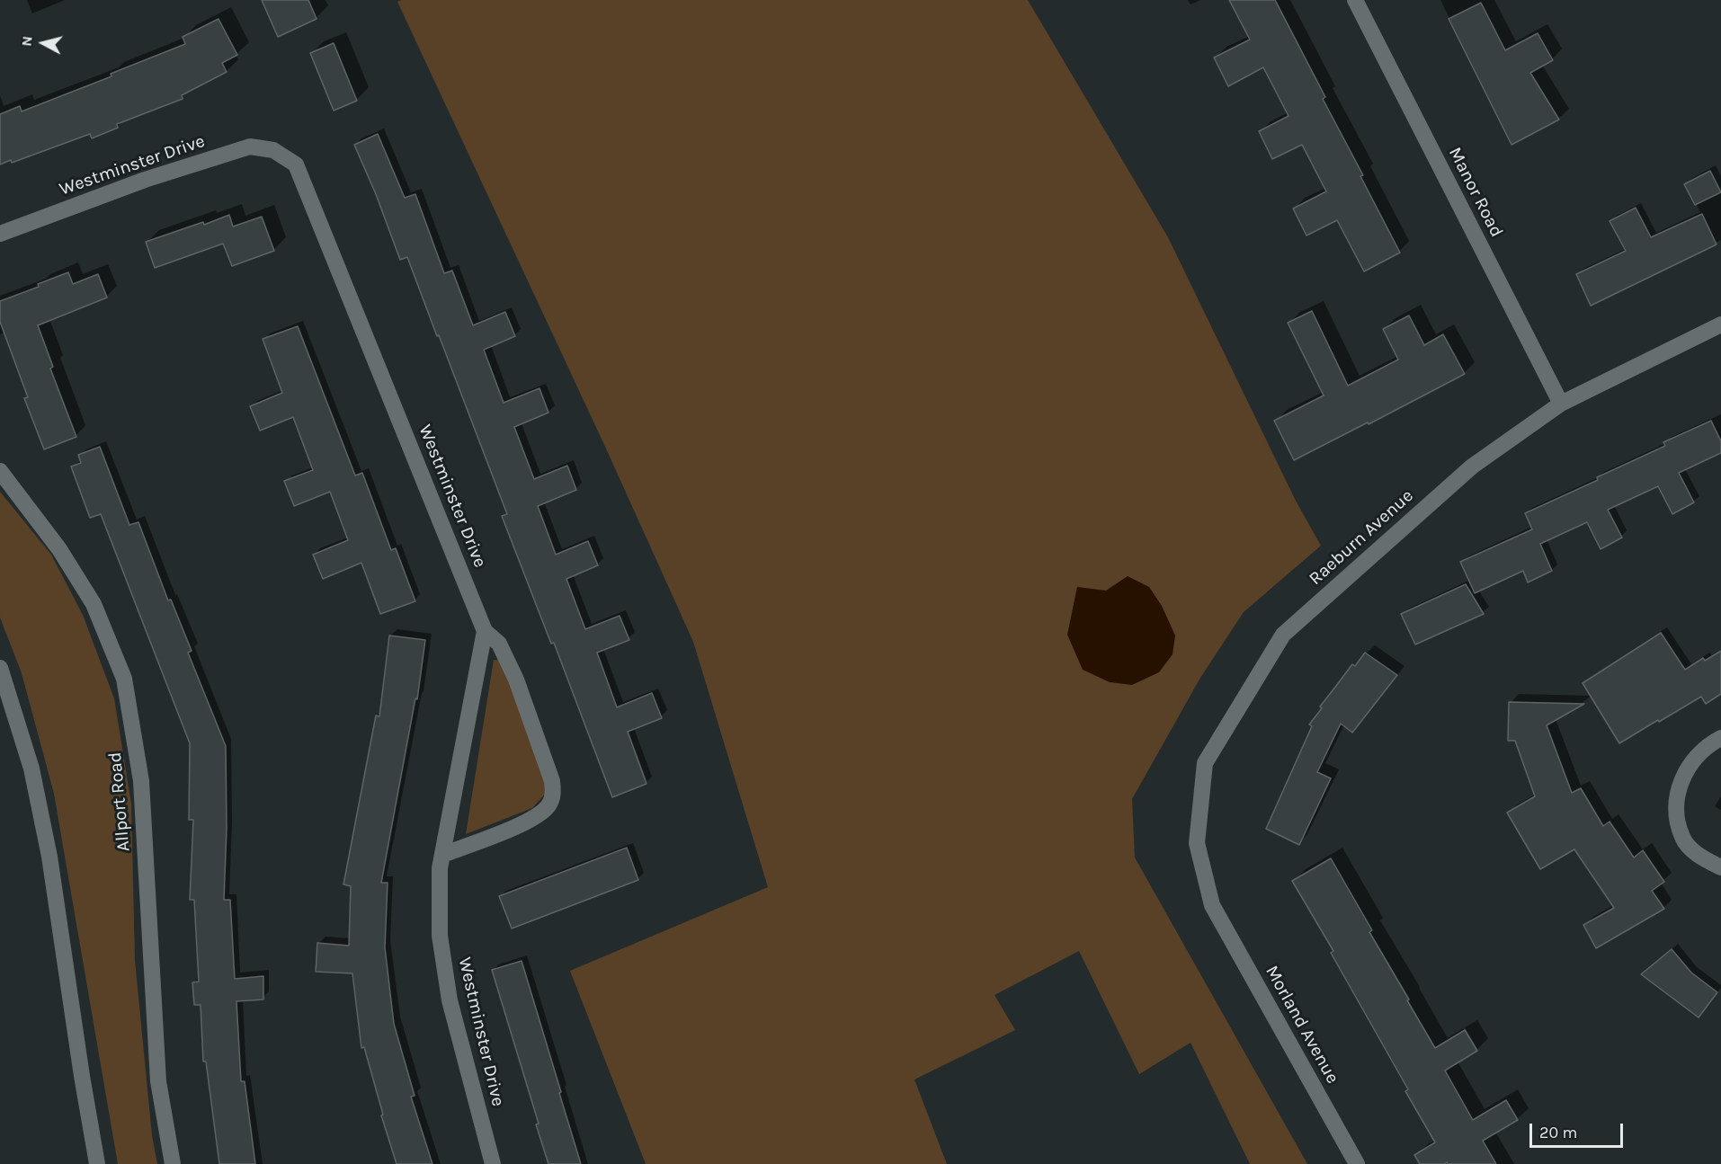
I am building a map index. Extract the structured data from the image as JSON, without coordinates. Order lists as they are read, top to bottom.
{
  "streets": {
    "street": [
      "Westminster Drive",
      "Manor Road",
      "Raeburn Avenue",
      "Allport Road",
      "Morland Avenue"
    ]
  },
  "crossings": [
    ["Manor Road", "Raeburn Avenue"],
    ["Raeburn Avenue", "Morland Avenue"]
  ],
  "scale_bar": "20 m",
  "north": "left"
}
